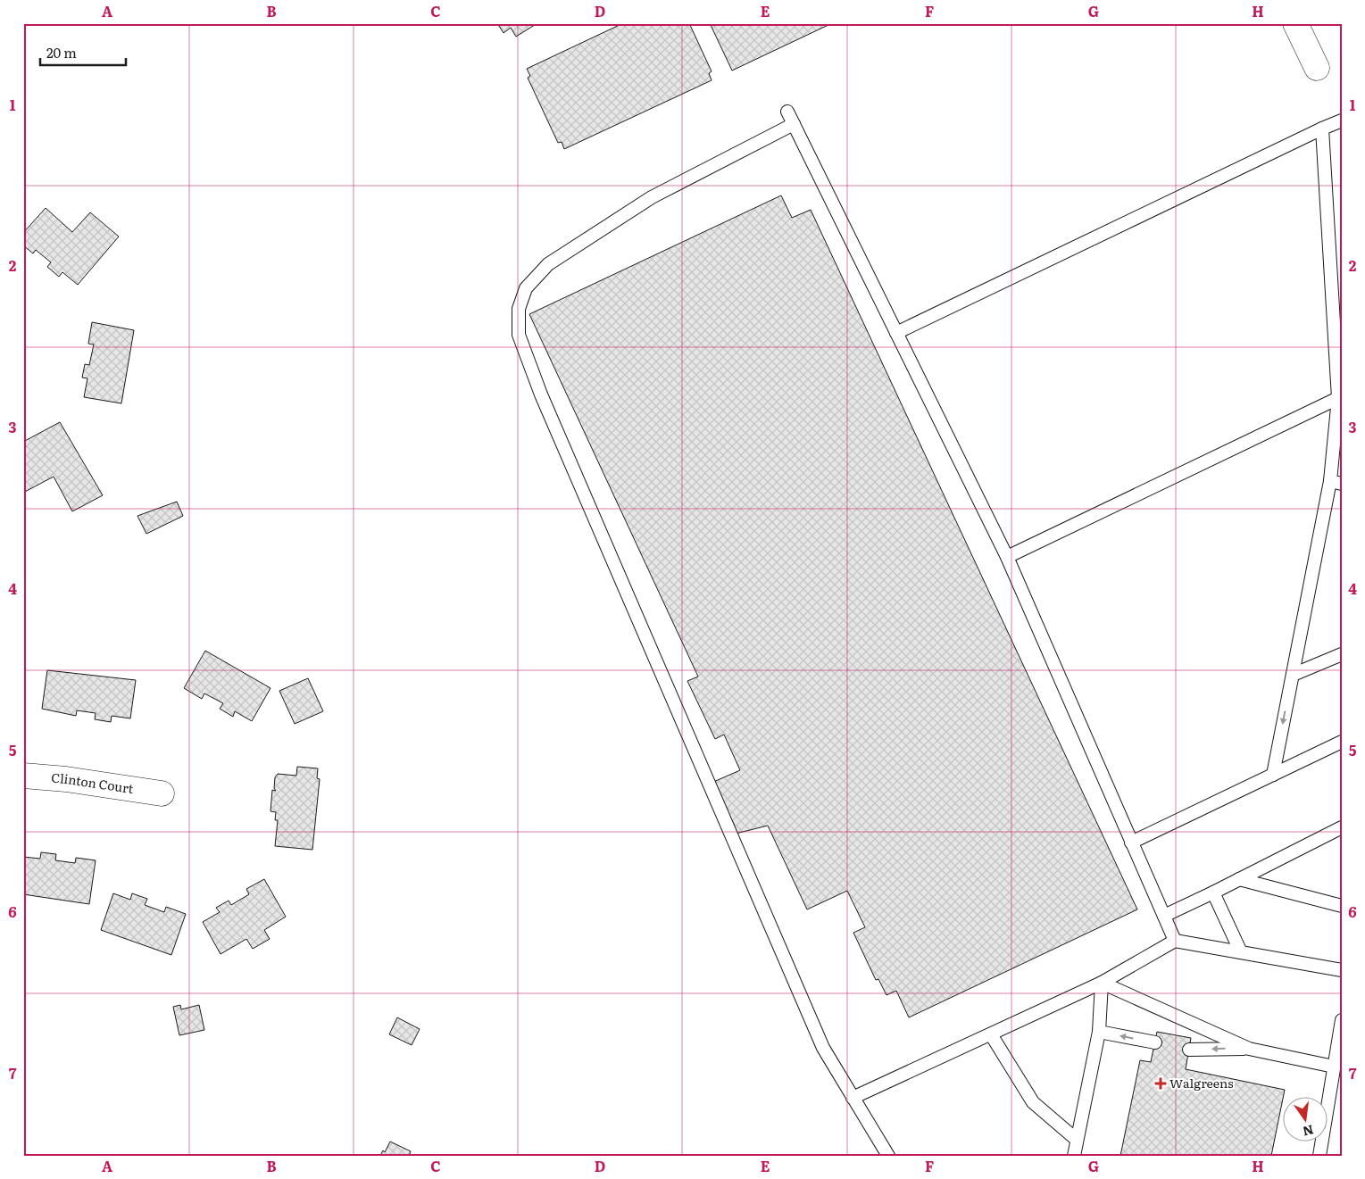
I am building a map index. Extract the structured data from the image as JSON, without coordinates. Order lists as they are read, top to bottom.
{
  "streets": {
    "street": ["Clinton Court"]
  },
  "places": {
    "health": ["Walgreens"]
  },
  "scale_bar": "20 m",
  "north": "bottom",
  "grid": {
    "columns": [
      "A",
      "B",
      "C",
      "D",
      "E",
      "F",
      "G",
      "H"
    ],
    "rows": [
      "1",
      "2",
      "3",
      "4",
      "5",
      "6",
      "7"
    ]
  }
}
